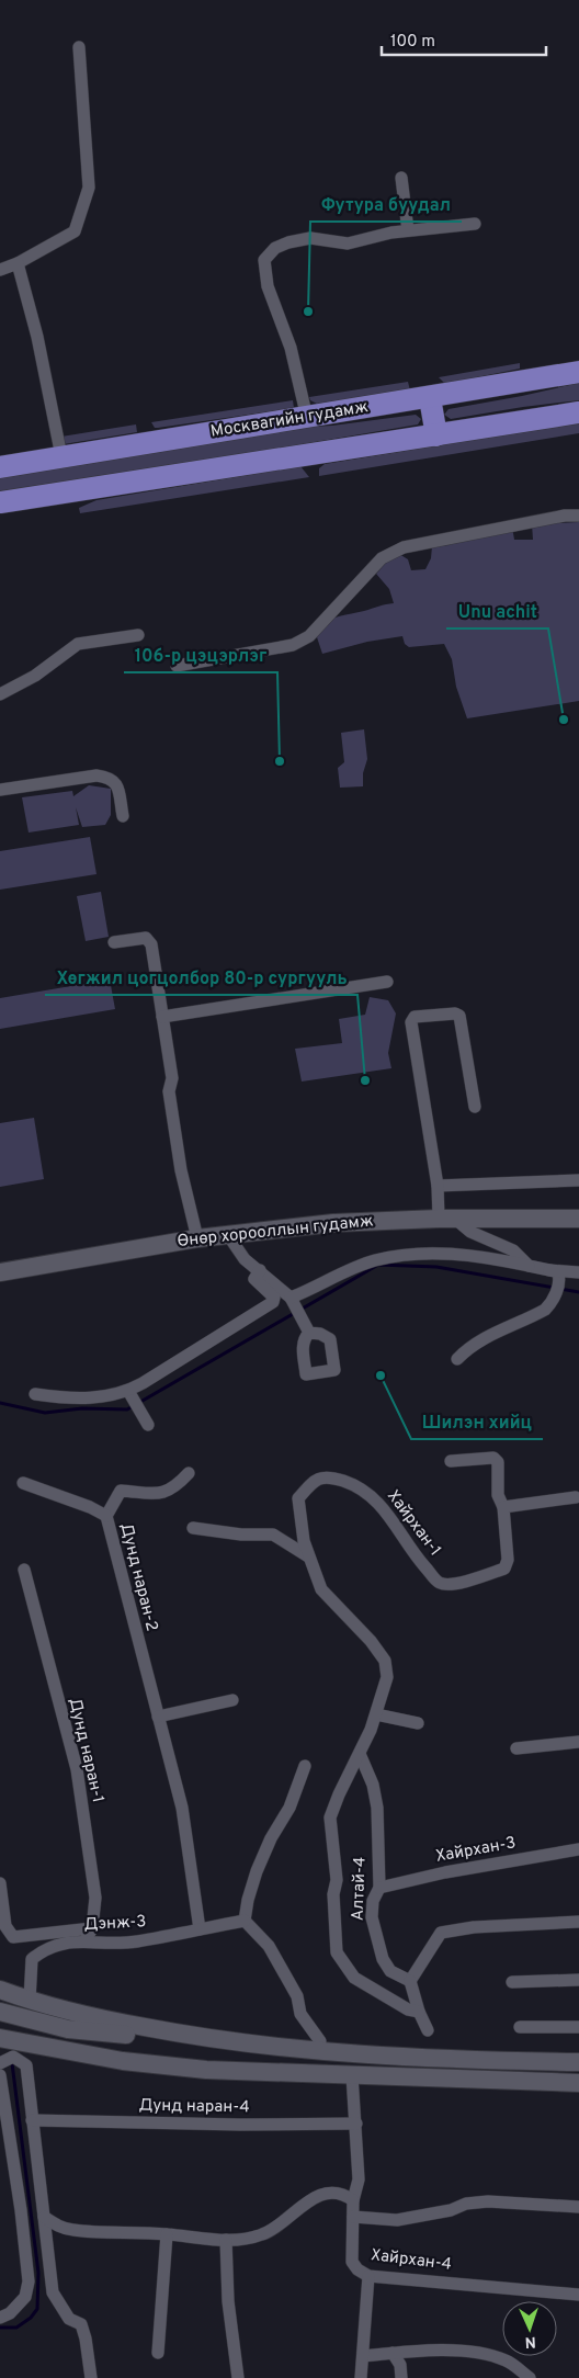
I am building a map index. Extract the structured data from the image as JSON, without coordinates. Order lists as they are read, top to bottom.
{
  "streets": {
    "highway": ["Москвагийн гудамж"],
    "main road": ["Өнөр хорооллын гудамж"],
    "street": [
      "Хайрхан-1",
      "Дунд наран-2",
      "Дунд наран-1",
      "Хайрхан-3",
      "Алтай-4",
      "Дэнж-3",
      "Дунд наран-4",
      "Хайрхан-4"
    ]
  },
  "crossings": [
    ["Хайрхан-1", "Алтай-4"],
    ["Дунд наран-2", "Дэнж-3"],
    ["Дунд наран-1", "Дэнж-3"],
    ["Хайрхан-3", "Алтай-4"]
  ],
  "places": [
    "Футура буудал",
    "Unu achit",
    "106-р цэцэрлэг",
    "Хөгжил цогцолбор 80-р сургууль",
    "Шилэн хийц"
  ],
  "scale_bar": "100 m",
  "north": "bottom"
}
